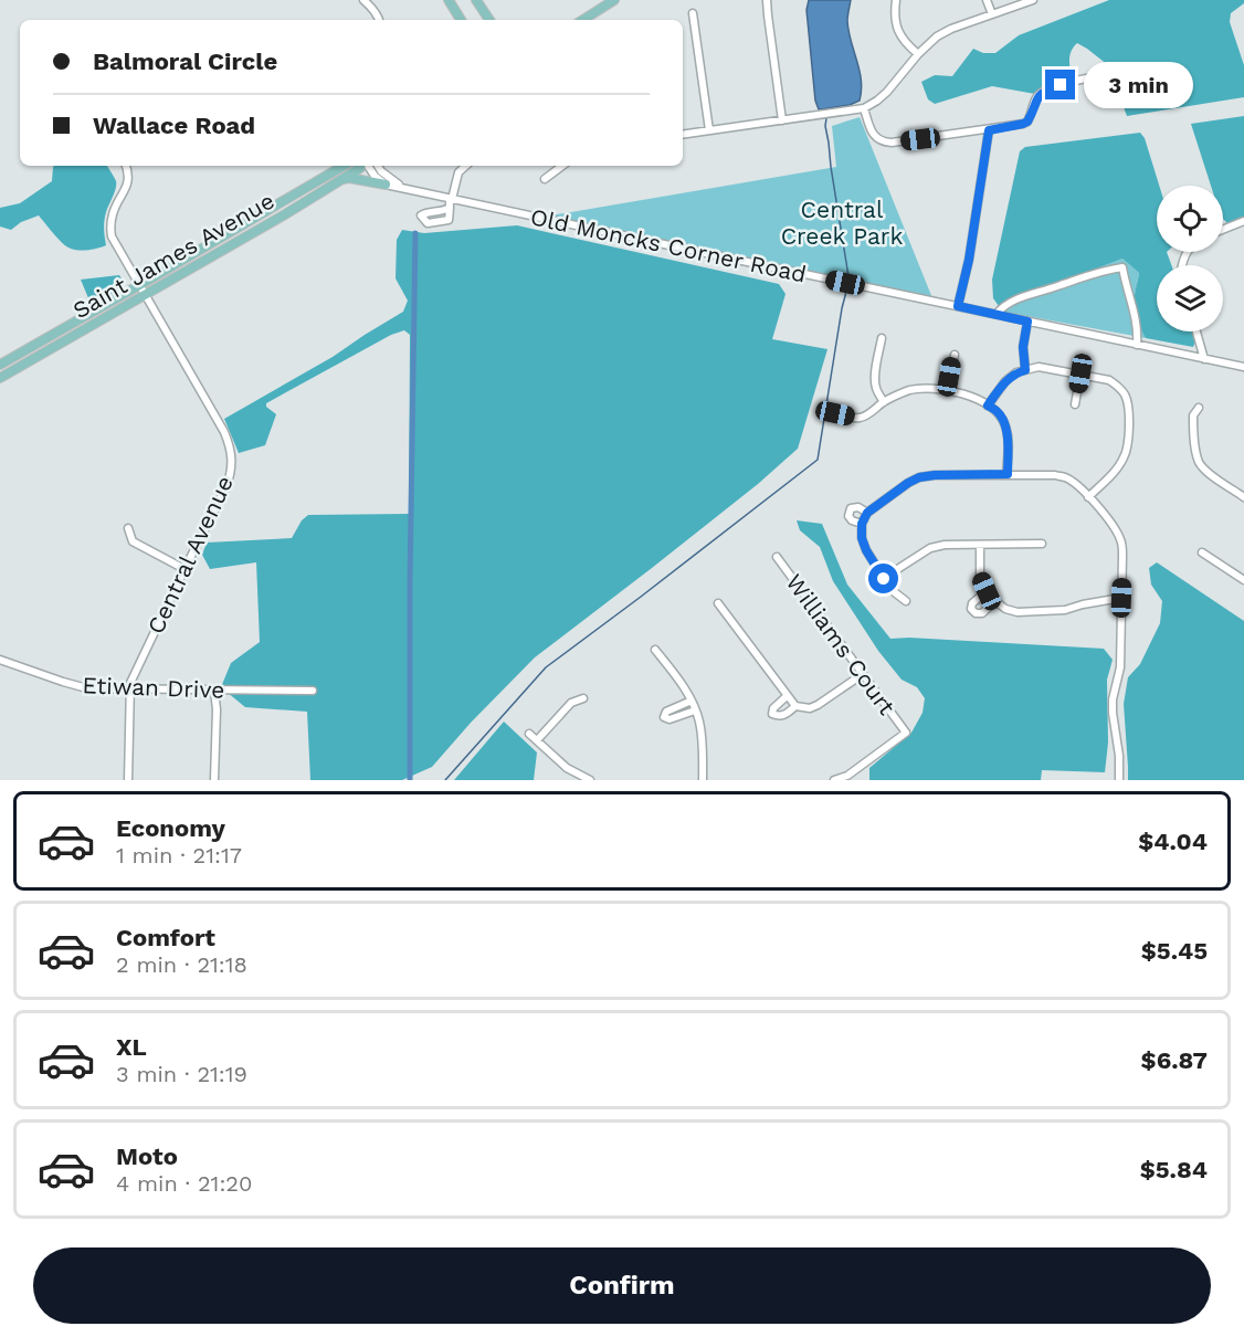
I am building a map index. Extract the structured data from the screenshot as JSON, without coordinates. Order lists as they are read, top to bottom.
{
  "streets": {
    "main road": ["Saint James Avenue"],
    "street": [
      "Old Moncks Corner Road",
      "Central Avenue",
      "Williams Court",
      "Etiwan Drive"
    ]
  },
  "crossings": [
    ["Saint James Avenue", "Central Avenue"],
    ["Central Avenue", "Etiwan Drive"]
  ],
  "parks": ["Central Creek Park"],
  "page": {
    "banner": ["Balmoral Circle", "Wallace Road"],
    "bubble": "3 min",
    "list": [
      {
        "name": "Economy",
        "note": "1 min · 21:17",
        "value": "$4.04"
      },
      {
        "name": "Comfort",
        "note": "2 min · 21:18",
        "value": "$5.45"
      },
      {
        "name": "XL",
        "note": "3 min · 21:19",
        "value": "$6.87"
      },
      {
        "name": "Moto",
        "note": "4 min · 21:20",
        "value": "$5.84"
      }
    ],
    "buttons": "Confirm"
  }
}
